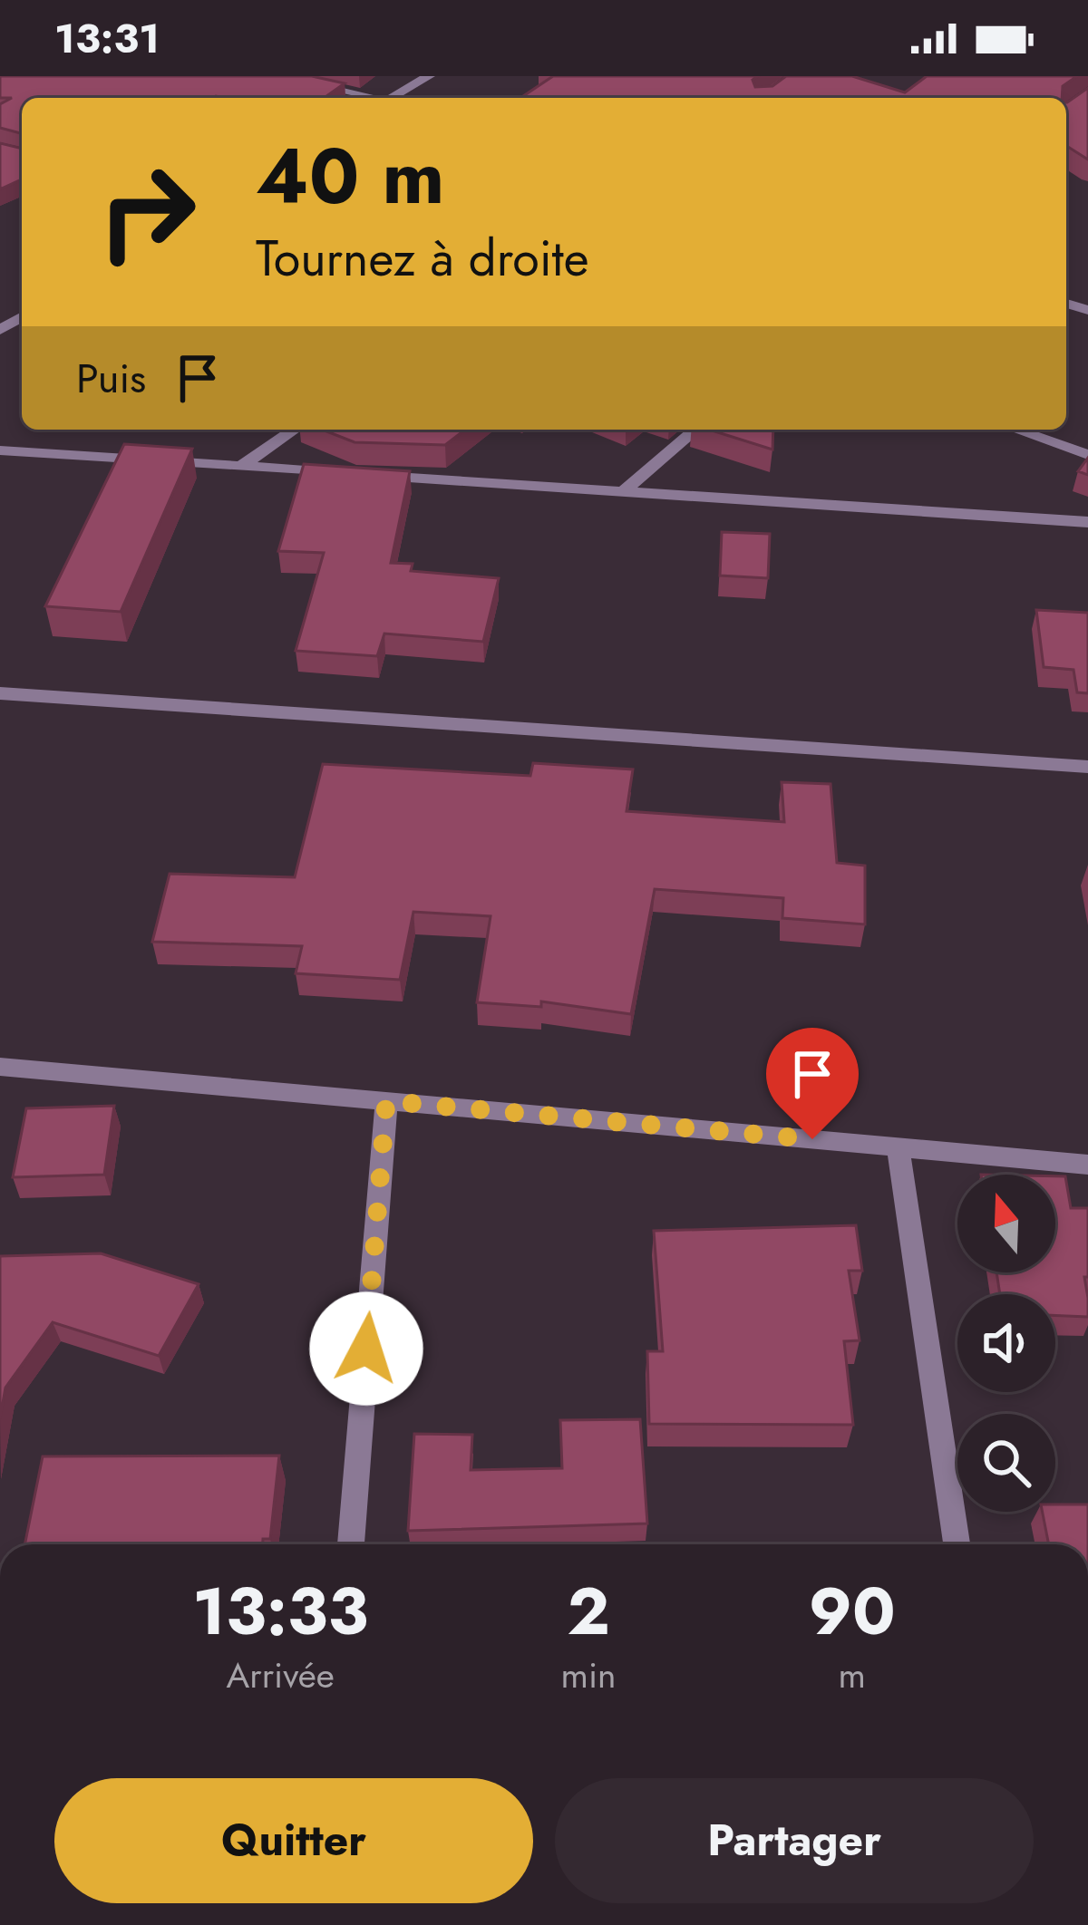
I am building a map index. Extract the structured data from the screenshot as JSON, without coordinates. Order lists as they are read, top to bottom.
{
  "north": "top",
  "page": {
    "status": "13:31",
    "turn": ["40 m", "Tournez à droite"],
    "then": "Puis",
    "eta": [
      "13:33",
      "Arrivée",
      "2",
      "min",
      "90",
      "m"
    ],
    "buttons": ["Quitter", "Partager"]
  }
}
